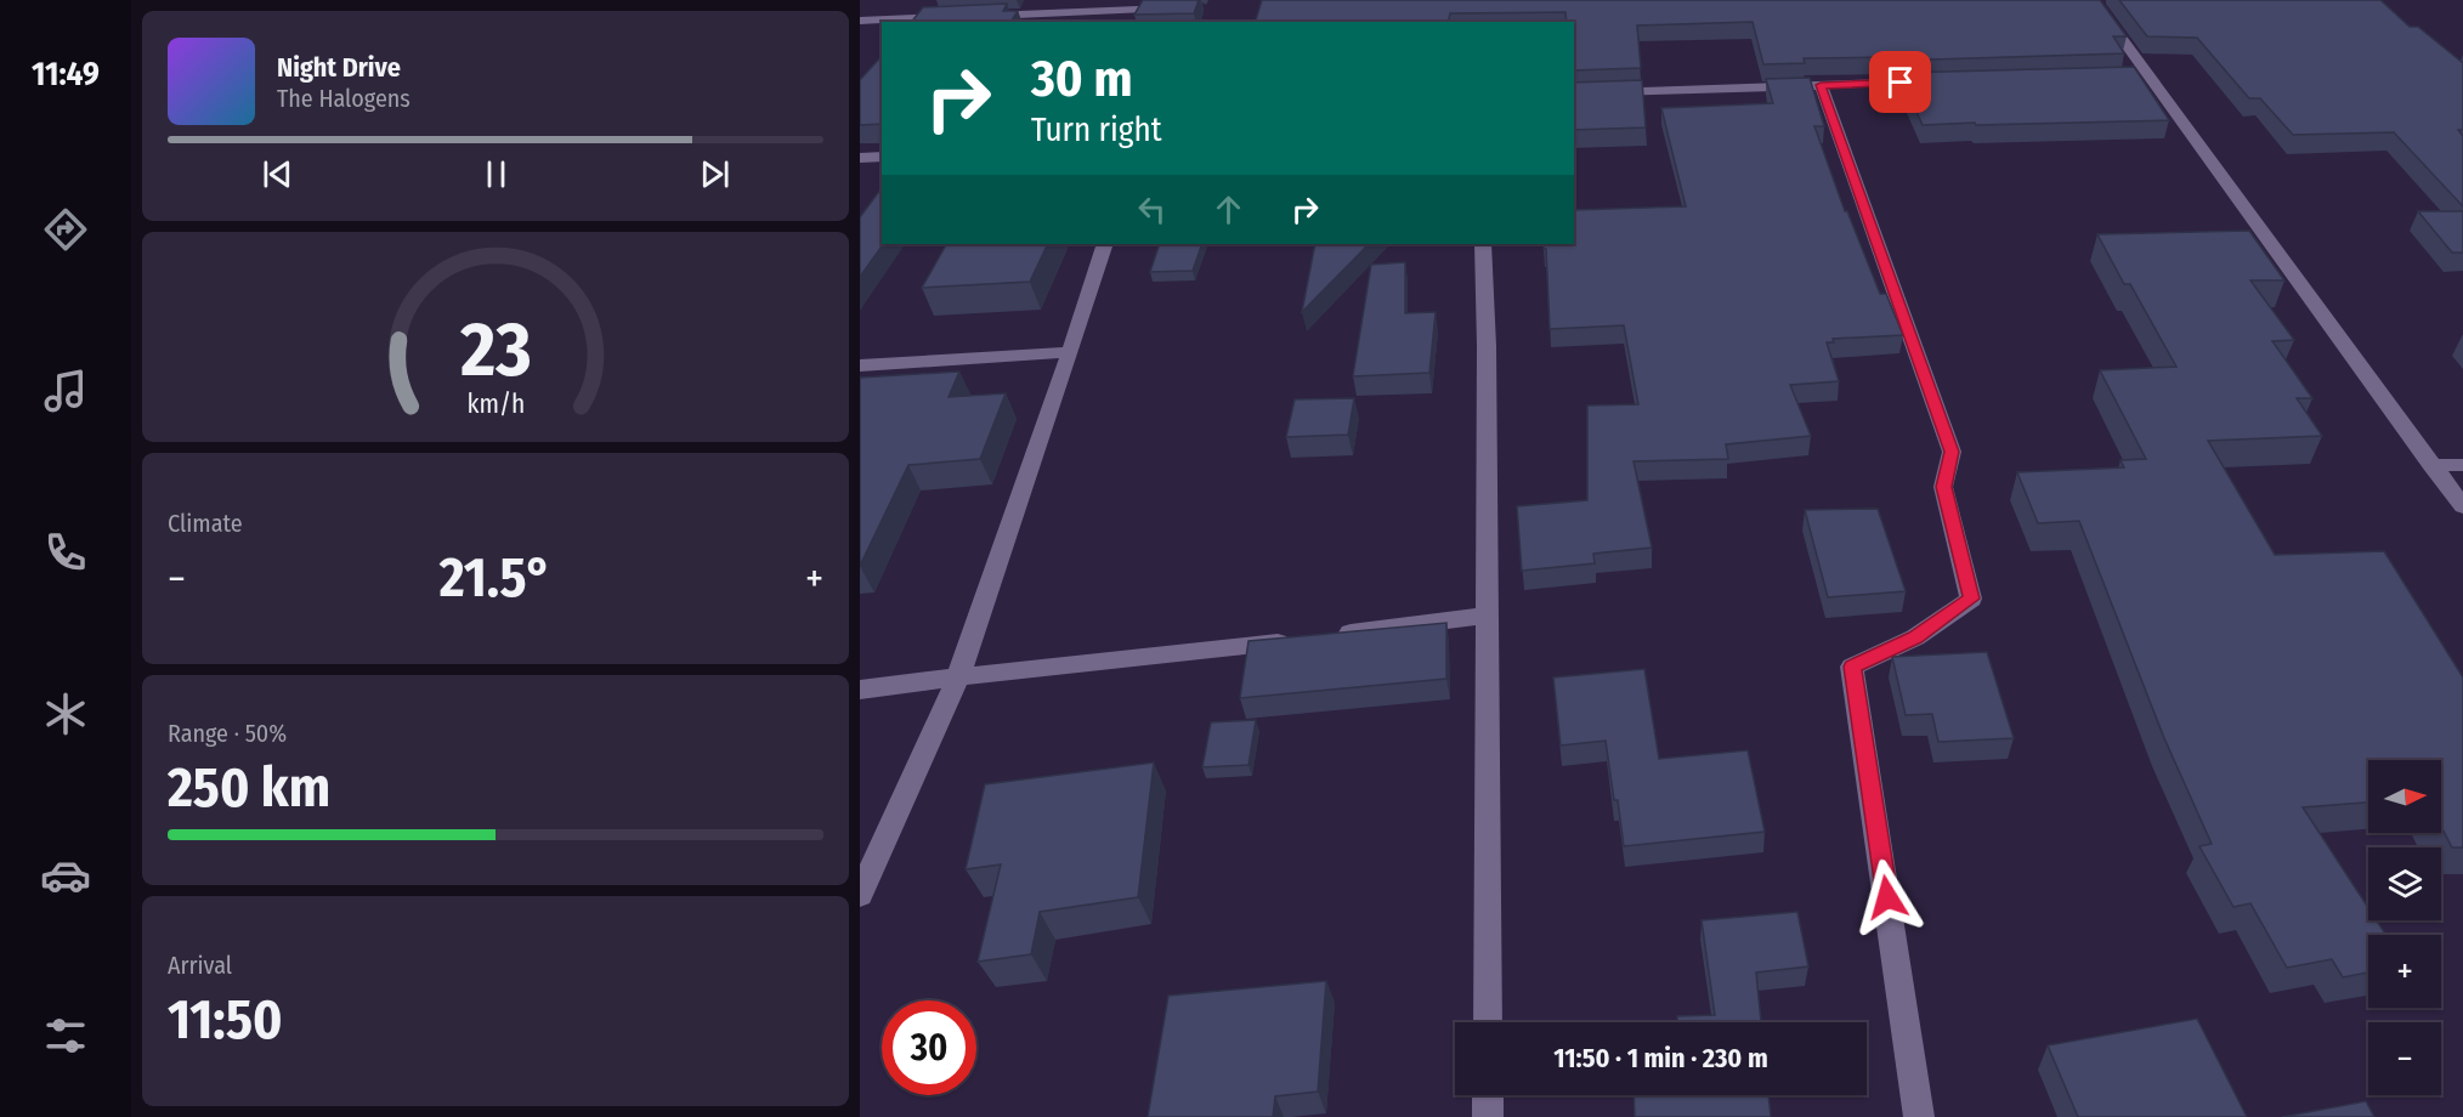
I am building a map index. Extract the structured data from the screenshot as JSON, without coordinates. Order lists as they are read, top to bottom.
{
  "north": "right",
  "page": {
    "tabs": "11:49",
    "turn": ["30 m", "Turn right"],
    "song": ["Night Drive", "The Halogens"],
    "tile": [
      "Climate",
      ["Range · 50%", "250 km"],
      ["Arrival", "11:50"]
    ],
    "heat": ["−", "21.5°", "+"],
    "map_buttons": ["+", "−"],
    "limit": "30",
    "trip": "11:50 · 1 min · 230 m",
    "gauge": ["23", "km/h"]
  }
}
